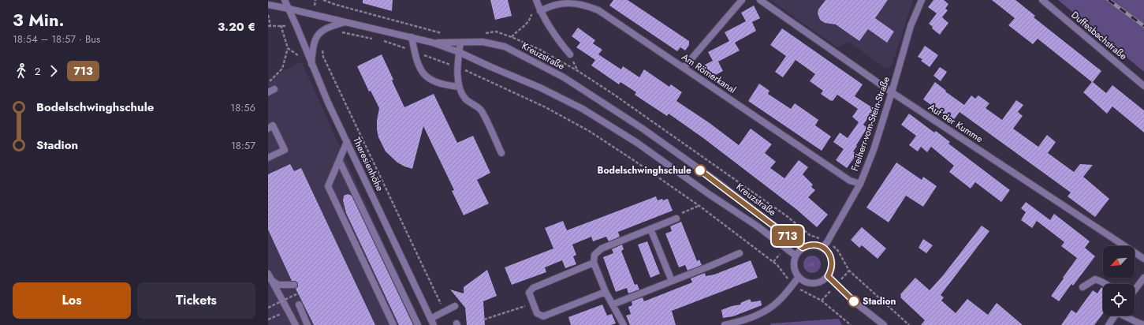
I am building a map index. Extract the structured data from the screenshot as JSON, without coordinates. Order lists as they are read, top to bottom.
{
  "streets": {
    "street": [
      "Duffesbachstraße",
      "Kreuzstraße",
      "Am Römerkanal",
      "Auf der Kumme",
      "Freiherr-vom-Stein-Straße",
      "Theresienhöhe"
    ]
  },
  "crossings": [
    ["Kreuzstraße", "Freiherr-vom-Stein-Straße"],
    ["Kreuzstraße", "Theresienhöhe"],
    ["Am Römerkanal", "Freiherr-vom-Stein-Straße"],
    ["Auf der Kumme", "Freiherr-vom-Stein-Straße"]
  ],
  "places": ["Bodelschwinghschule", "Stadion"],
  "lines": ["bus line 713"],
  "north": "bottom left",
  "page": {
    "heading": ["3 Min.", "18:54 – 18:57 · Bus", "3.20 €"],
    "on_map": "713",
    "legs": ["2", "713"],
    "list": [
      {
        "name": "Bodelschwinghschule",
        "value": "18:56"
      },
      {
        "name": "Stadion",
        "value": "18:57"
      }
    ],
    "buttons": ["Los", "Tickets"]
  }
}
